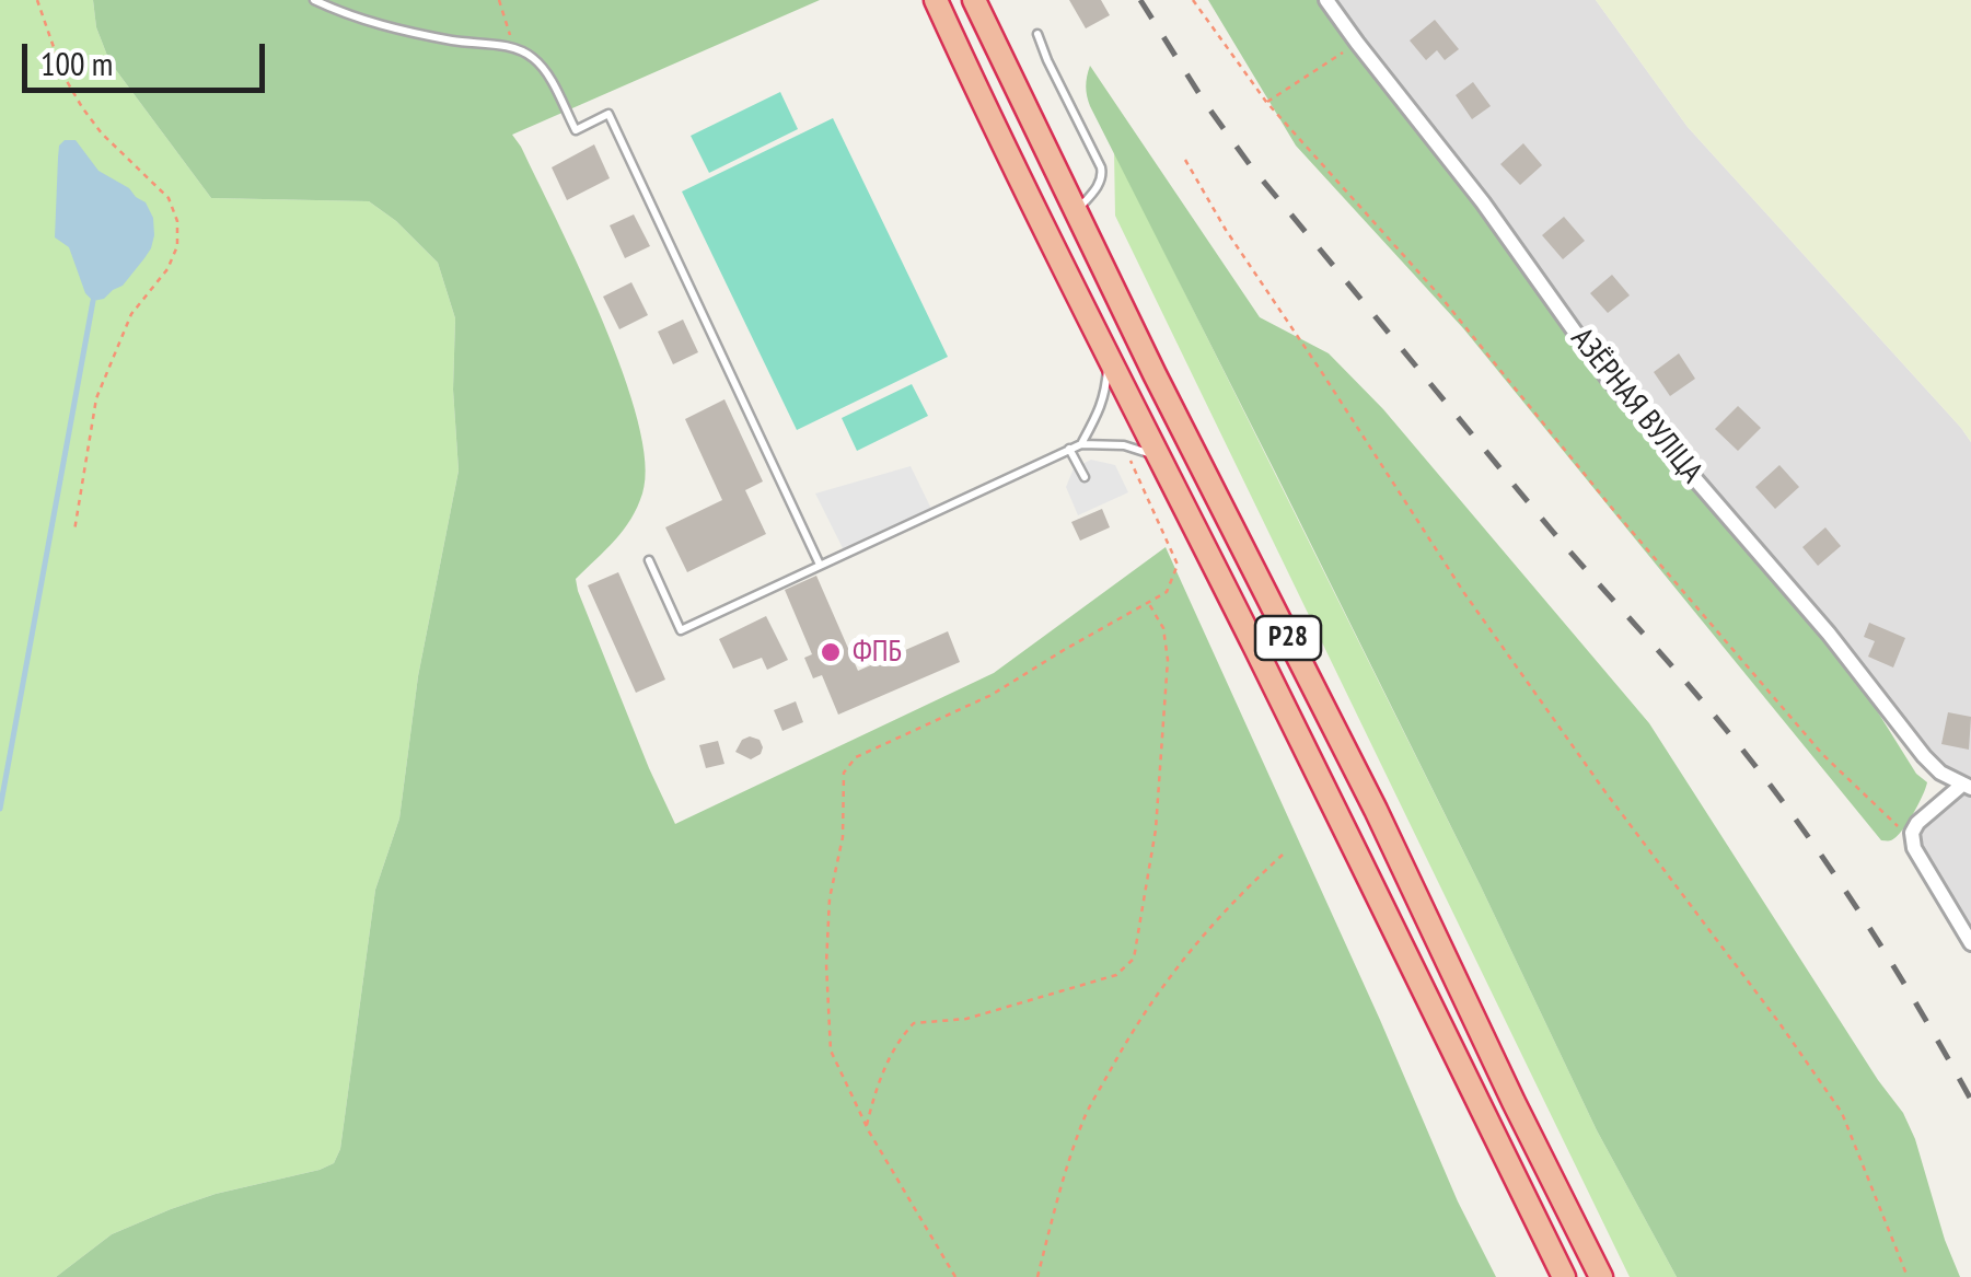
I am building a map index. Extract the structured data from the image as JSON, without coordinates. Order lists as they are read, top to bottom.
{
  "streets": {
    "highway": ["Р28"],
    "street": ["АЗЁРНАЯ ВУЛІЦА"]
  },
  "places": ["ФПБ"],
  "scale_bar": "100 m"
}
